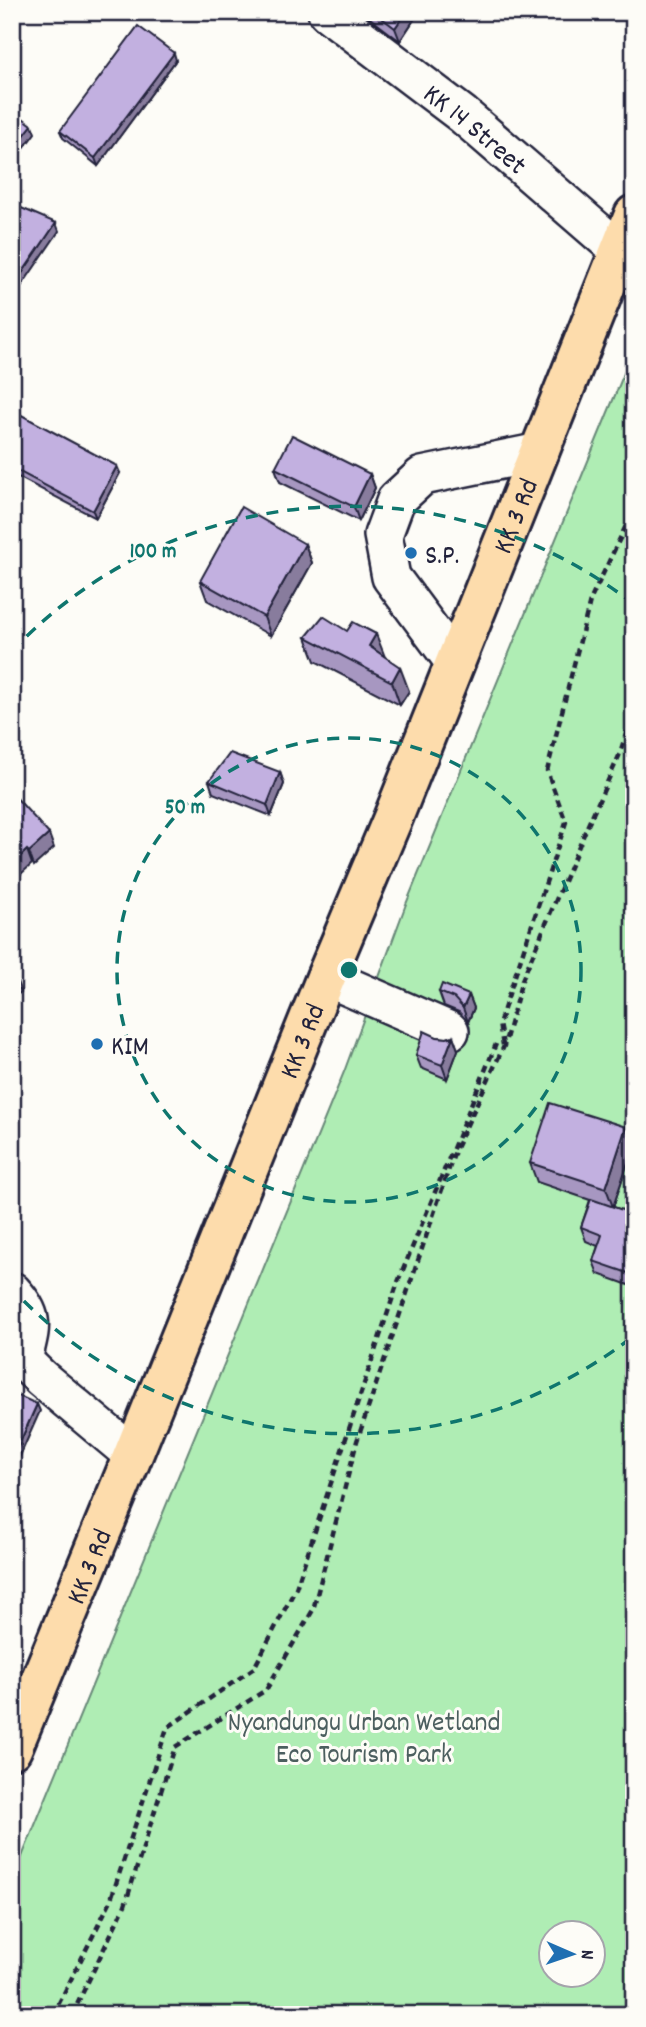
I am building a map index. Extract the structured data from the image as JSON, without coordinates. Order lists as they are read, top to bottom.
{
  "streets": {
    "highway": ["KK 3 Rd"],
    "street": ["KK 14 Street"]
  },
  "crossings": [
    ["KK 14 Street", "KK 3 Rd"]
  ],
  "parks": ["Nyandungu Urban Wetland Eco Tourism Park"],
  "places": ["S.P.", "KIM"],
  "north": "right",
  "rings": ["100 m", "50 m"]
}
